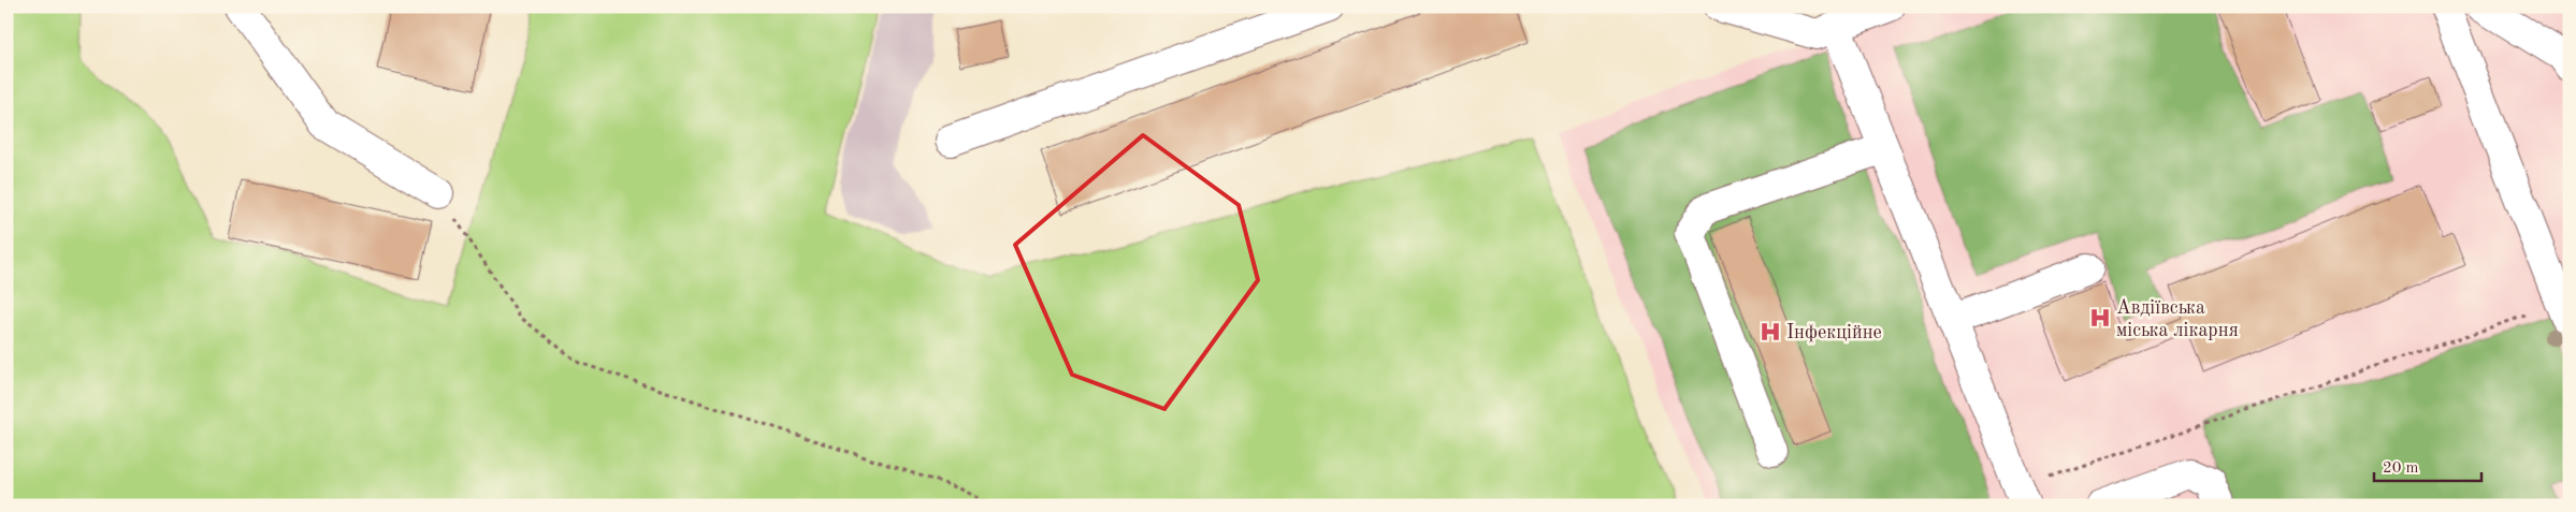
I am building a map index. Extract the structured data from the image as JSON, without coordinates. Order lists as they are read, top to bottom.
{
  "places": {
    "hospital": ["Авдіївська міська лікарня", "Інфекційне"]
  },
  "scale_bar": "20 m"
}
